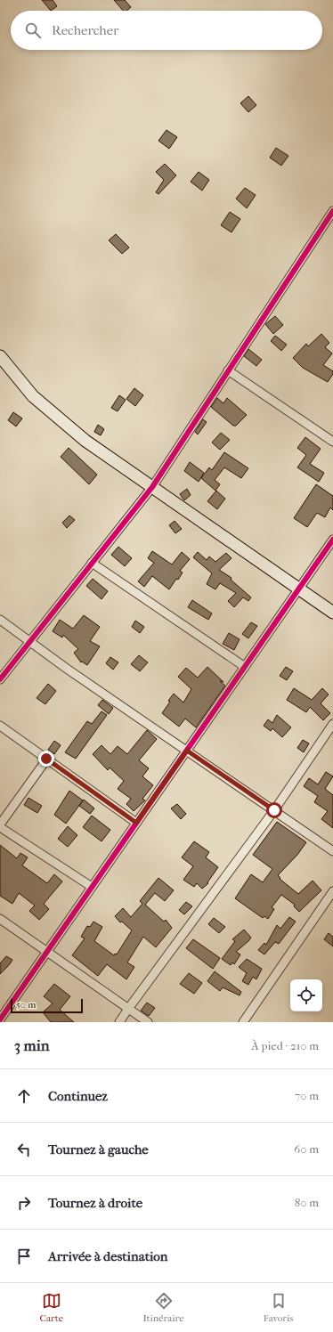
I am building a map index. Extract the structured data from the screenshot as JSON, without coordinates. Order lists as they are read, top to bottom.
{
  "scale_bar": "50 m",
  "page": {
    "search": "Rechercher",
    "scale": "50 m",
    "heading": ["3 min", "À pied · 210 m"],
    "list": [
      ["Continuez", "70 m"],
      ["Tournez à gauche", "60 m"],
      ["Tournez à droite", "80 m"],
      "Arrivée à destination"
    ],
    "nav": ["Carte", "Itinéraire", "Favoris"]
  }
}
